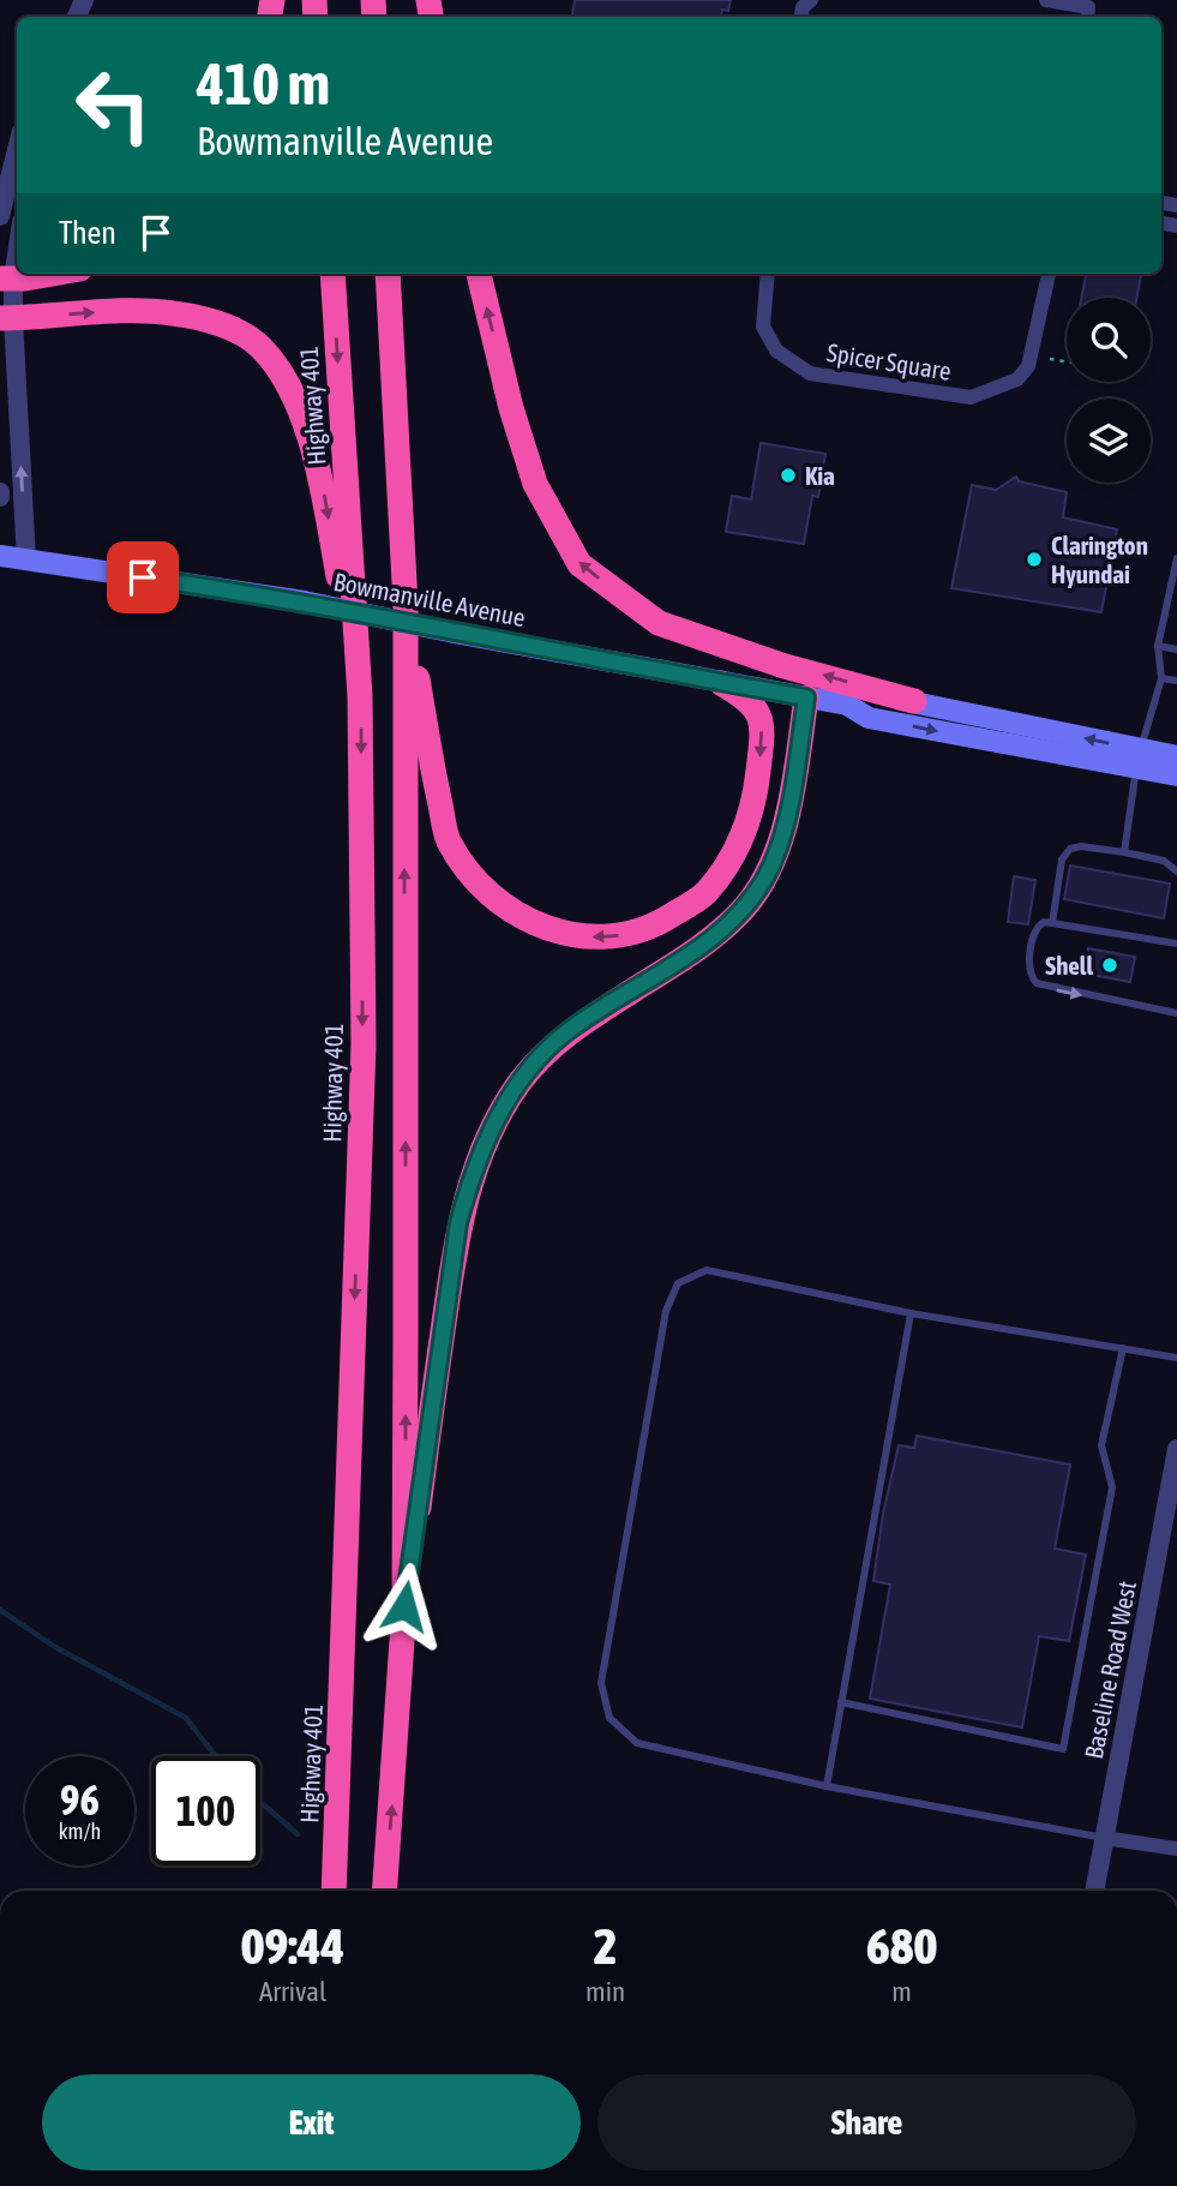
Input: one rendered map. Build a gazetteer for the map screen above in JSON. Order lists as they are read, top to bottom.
{
  "streets": {
    "highway": ["Highway 401"],
    "main road": ["Bowmanville Avenue"],
    "street": ["Spicer Square", "Baseline Road West"]
  },
  "places": ["Kia", "Clarington Hyundai", "Shell"],
  "page": {
    "turn": ["410 m", "Bowmanville Avenue"],
    "then": "Then",
    "speed": "96 km/h",
    "limit": "100",
    "eta": [
      "09:44",
      "Arrival",
      "2",
      "min",
      "680",
      "m"
    ],
    "buttons": ["Exit", "Share"]
  }
}
